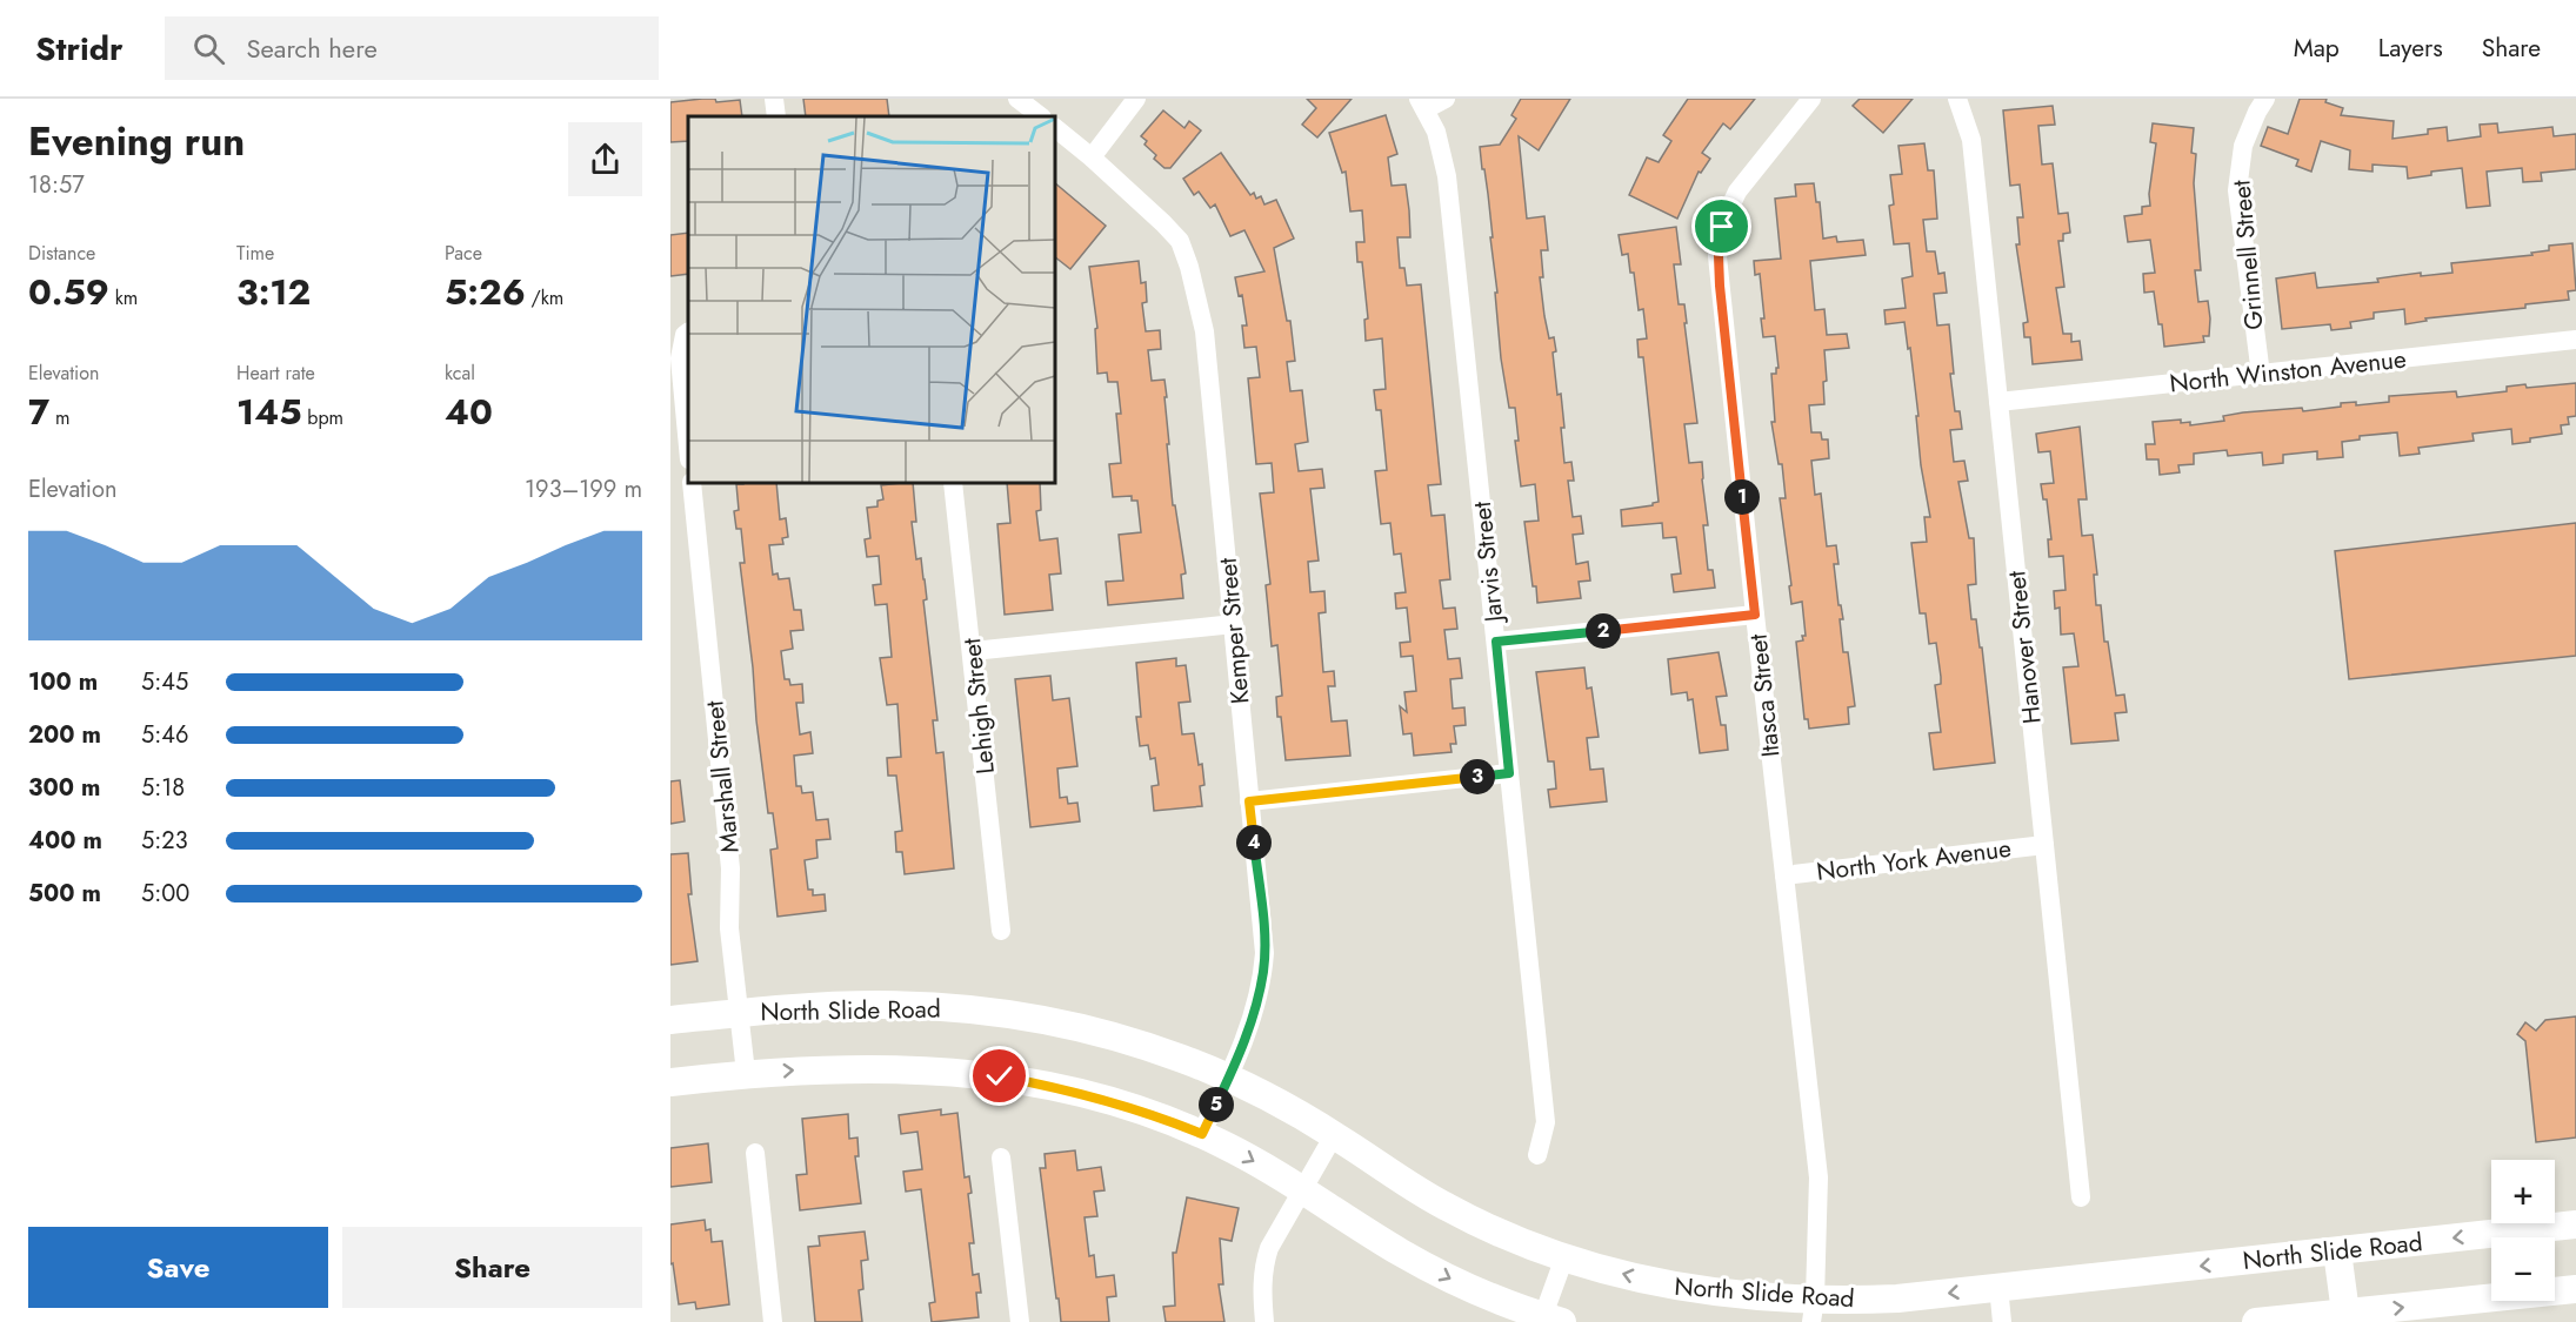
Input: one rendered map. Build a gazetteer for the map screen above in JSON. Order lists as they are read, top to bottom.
{
  "streets": {
    "main road": ["North Slide Road"],
    "street": [
      "Grinnell Street",
      "North Winston Avenue",
      "Jarvis Street",
      "Kemper Street",
      "Hanover Street",
      "Itasca Street",
      "Lehigh Street",
      "Marshall Street",
      "North York Avenue"
    ]
  },
  "crossings": [
    ["Grinnell Street", "North Winston Avenue"],
    ["North Winston Avenue", "Hanover Street"],
    ["Kemper Street", "North Slide Road"],
    ["Hanover Street", "North York Avenue"],
    ["Itasca Street", "North York Avenue"],
    ["Itasca Street", "North Slide Road"],
    ["Marshall Street", "North Slide Road"]
  ],
  "page": {
    "header": "Stridr",
    "search": "Search here",
    "nav": ["Map", "Layers", "Share"],
    "heading": ["Evening run", "18:57"],
    "stats": [
      ["Distance", "0.59 km"],
      ["Time", "3:12"],
      ["Pace", "5:26 /km"],
      ["Elevation", "7 m"],
      ["Heart rate", "145 bpm"],
      ["kcal", "40"]
    ],
    "chart": ["Elevation", "193–199 m"],
    "pins": [
      "1",
      "2",
      "3",
      "4",
      "5"
    ],
    "list": [
      {
        "name": "100 m",
        "note": "5:45"
      },
      {
        "name": "200 m",
        "note": "5:46"
      },
      {
        "name": "300 m",
        "note": "5:18"
      },
      {
        "name": "400 m",
        "note": "5:23"
      },
      {
        "name": "500 m",
        "note": "5:00"
      }
    ],
    "map_buttons": ["+", "−"],
    "buttons": ["Save", "Share"]
  }
}
